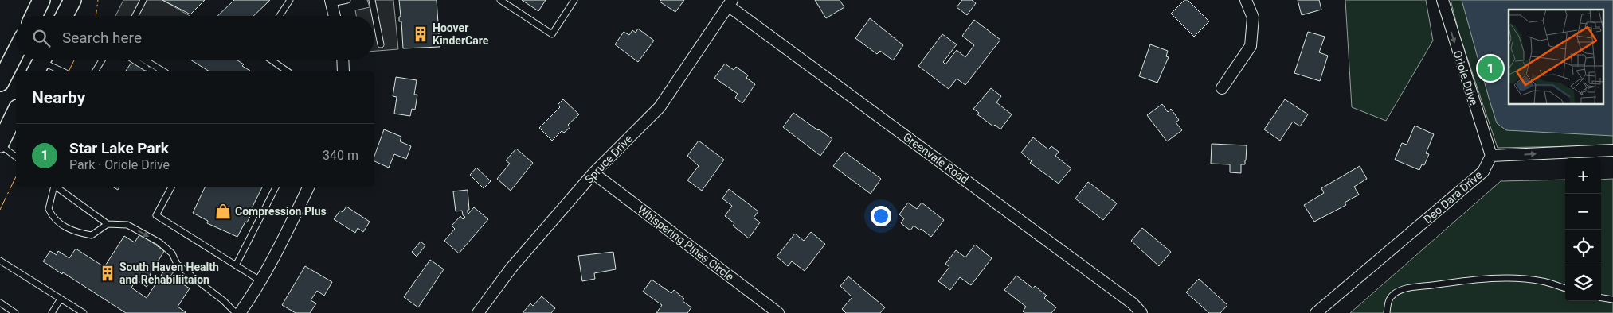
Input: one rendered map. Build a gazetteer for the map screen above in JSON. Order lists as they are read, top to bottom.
{
  "streets": {
    "street": [
      "Oriole Drive",
      "Greenvale Road",
      "Spruce Drive",
      "Deo Dara Drive",
      "Whispering Pines Circle"
    ]
  },
  "crossings": [
    ["Oriole Drive", "Deo Dara Drive"],
    ["Greenvale Road", "Spruce Drive"],
    ["Spruce Drive", "Whispering Pines Circle"]
  ],
  "one_way": ["Oriole Drive"],
  "places": {
    "building": ["Hoover KinderCare", "South Haven Health and Rehabiliitaion"],
    "shop": ["Compression Plus"]
  },
  "page": {
    "search": "Search here",
    "pins": "1",
    "heading": "Nearby",
    "list": [
      {
        "mark": "1",
        "name": "Star Lake Park",
        "note": "Park · Oriole Drive",
        "value": "340 m"
      }
    ],
    "map_buttons": ["+", "−"]
  }
}
